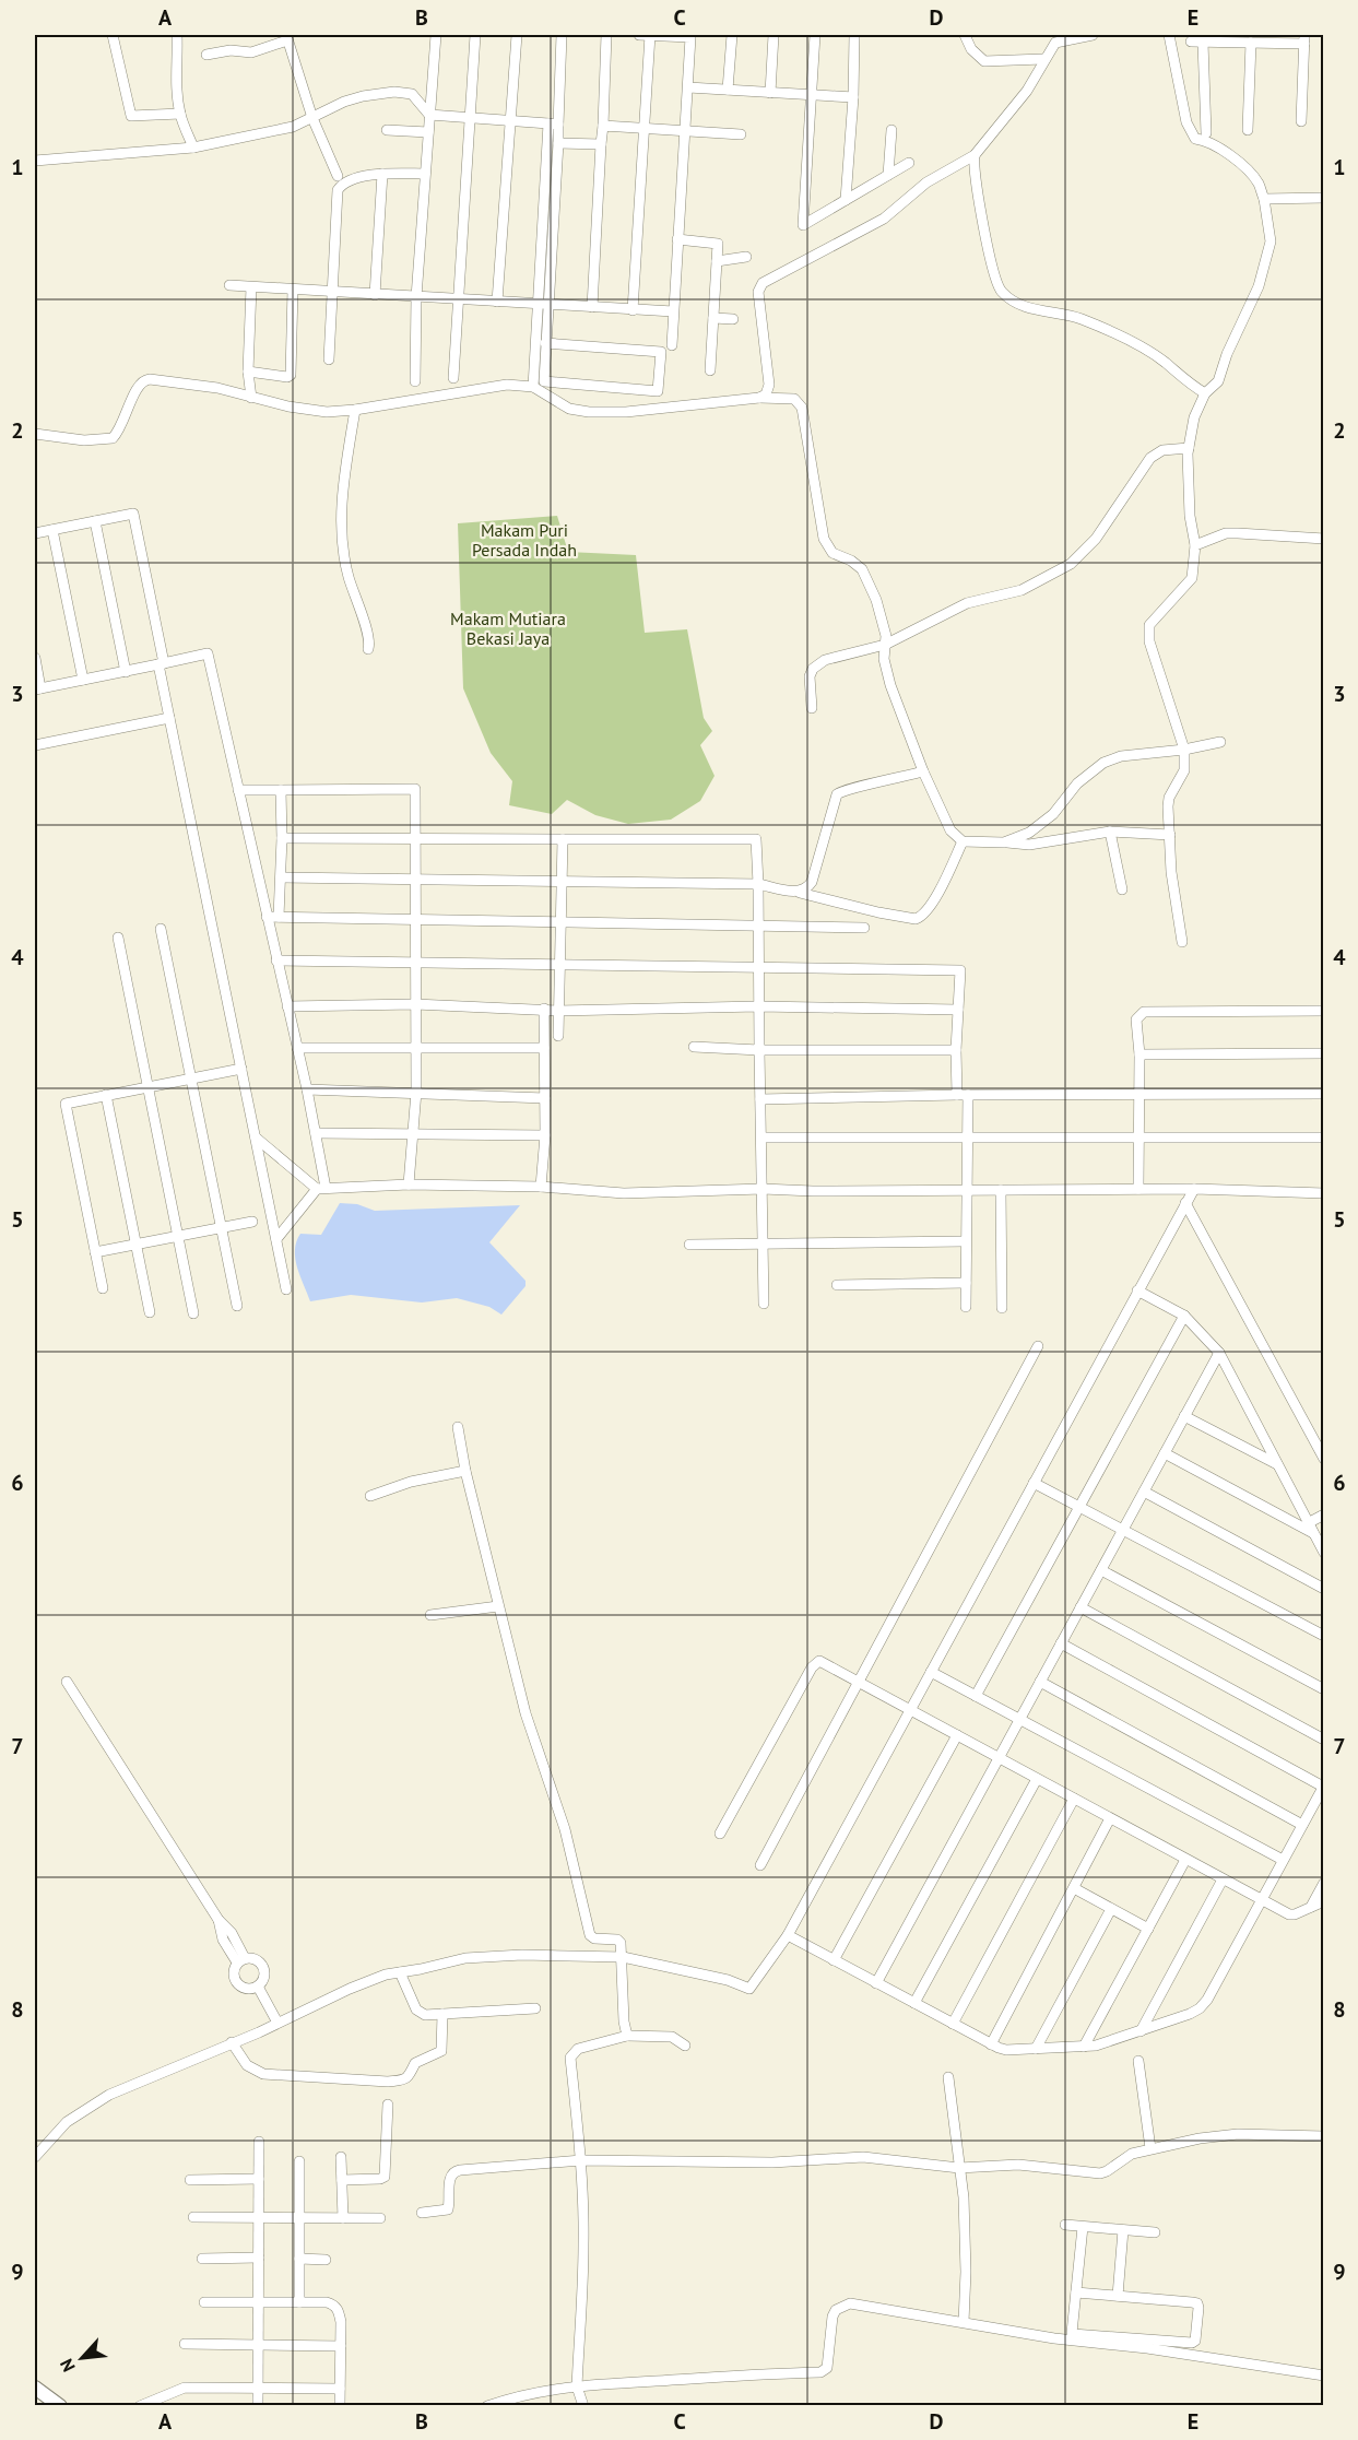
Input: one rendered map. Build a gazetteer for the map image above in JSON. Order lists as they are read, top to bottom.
{
  "parks": ["Makam Puri Persada Indah", "Makam Mutiara Bekasi Jaya"],
  "north": "bottom left",
  "grid": {
    "columns": [
      "A",
      "B",
      "C",
      "D",
      "E"
    ],
    "rows": [
      "1",
      "2",
      "3",
      "4",
      "5",
      "6",
      "7",
      "8",
      "9"
    ]
  }
}
